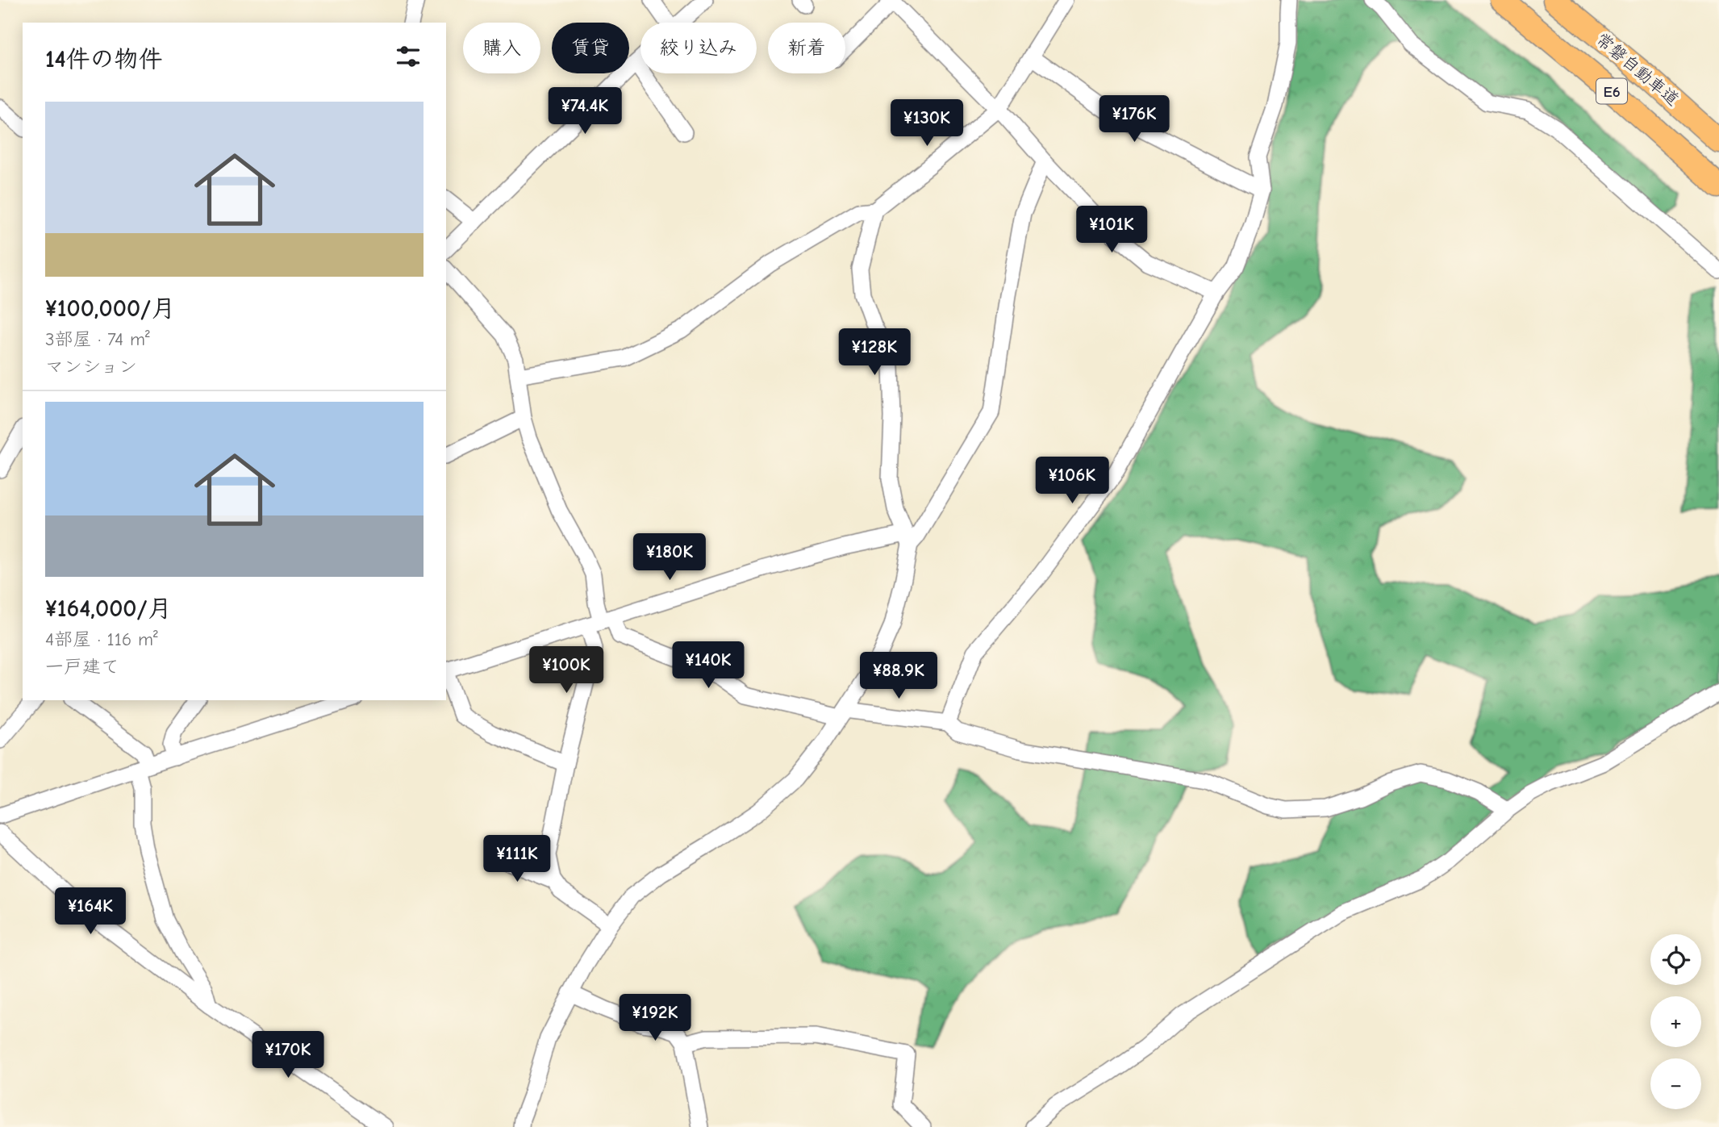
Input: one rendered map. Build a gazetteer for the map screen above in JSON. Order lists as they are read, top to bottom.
{
  "streets": {
    "highway": ["常磐自動車道", "E6"]
  },
  "page": {
    "chip": [
      "購入",
      "賃貸",
      "絞り込み",
      "新着"
    ],
    "heading": "14件の物件",
    "price": [
      "¥74.4K",
      "¥176K",
      "¥130K",
      "¥101K",
      "¥128K",
      "¥106K",
      "¥180K",
      "¥140K",
      "¥100K",
      "¥88.9K",
      "¥111K",
      "¥164K",
      "¥192K",
      "¥170K"
    ],
    "list": [
      {
        "name": "¥100,000/月",
        "note": "3部屋 · 74 m² · マンション"
      },
      {
        "name": "¥164,000/月",
        "note": "4部屋 · 116 m² · 一戸建て"
      }
    ],
    "map_buttons": ["+", "−"]
  }
}
